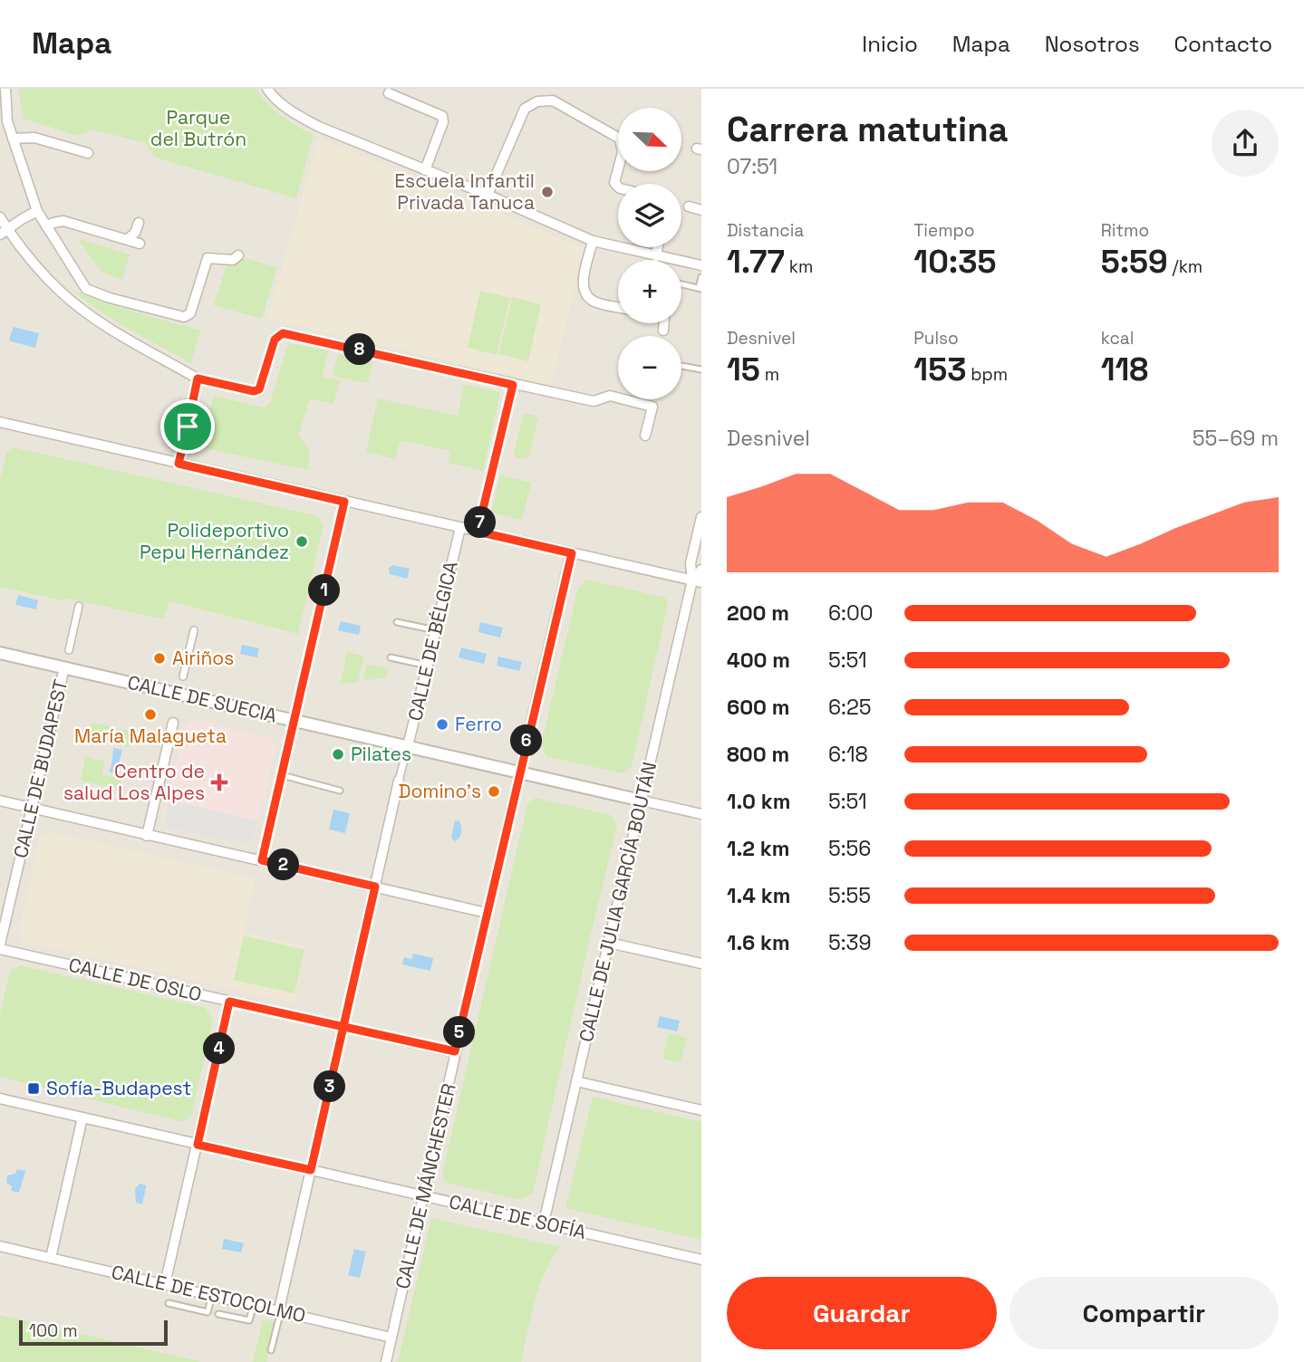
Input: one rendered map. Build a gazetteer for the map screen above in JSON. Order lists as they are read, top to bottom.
{
  "streets": {
    "street": [
      "CALLE DE BÉLGICA",
      "CALLE DE SUECIA",
      "CALLE DE BUDAPEST",
      "CALLE DE JULIA GARCÍA BOUTÁN",
      "CALLE DE OSLO",
      "CALLE DE MÁNCHESTER",
      "CALLE DE SOFÍA",
      "CALLE DE ESTOCOLMO"
    ]
  },
  "crossings": [
    ["CALLE DE BÉLGICA", "CALLE DE SUECIA"],
    ["CALLE DE BÉLGICA", "CALLE DE OSLO"],
    ["CALLE DE BÉLGICA", "CALLE DE SOFÍA"],
    ["CALLE DE BÉLGICA", "CALLE DE ESTOCOLMO"],
    ["CALLE DE SUECIA", "CALLE DE BUDAPEST"],
    ["CALLE DE SUECIA", "CALLE DE JULIA GARCÍA BOUTÁN"],
    ["CALLE DE SUECIA", "CALLE DE MÁNCHESTER"],
    ["CALLE DE BUDAPEST", "CALLE DE OSLO"],
    ["CALLE DE JULIA GARCÍA BOUTÁN", "CALLE DE SOFÍA"],
    ["CALLE DE OSLO", "CALLE DE MÁNCHESTER"],
    ["CALLE DE MÁNCHESTER", "CALLE DE SOFÍA"],
    ["CALLE DE MÁNCHESTER", "CALLE DE ESTOCOLMO"]
  ],
  "parks": ["Parque del Butrón"],
  "places": {
    "other": [
      "Escuela Infantil Privada Tanuca",
      "Polideportivo Pepu Hernández",
      "Airiños",
      "María Malagueta",
      "Ferro",
      "Pilates",
      "Domino's"
    ],
    "health": ["Centro de salud Los Alpes"],
    "transit": ["Sofía-Budapest"]
  },
  "scale_bar": "100 m",
  "north": "bottom right",
  "page": {
    "header": "Mapa",
    "nav": [
      "Inicio",
      "Mapa",
      "Nosotros",
      "Contacto"
    ],
    "heading": ["Carrera matutina", "07:51"],
    "map_buttons": ["+", "−"],
    "stats": [
      ["Distancia", "1.77 km"],
      ["Tiempo", "10:35"],
      ["Ritmo", "5:59 /km"],
      ["Desnivel", "15 m"],
      ["Pulso", "153 bpm"],
      ["kcal", "118"]
    ],
    "pins": [
      "8",
      "7",
      "1",
      "6",
      "2",
      "5",
      "4",
      "3"
    ],
    "chart": ["Desnivel", "55–69 m"],
    "list": [
      {
        "name": "200 m",
        "note": "6:00"
      },
      {
        "name": "400 m",
        "note": "5:51"
      },
      {
        "name": "600 m",
        "note": "6:25"
      },
      {
        "name": "800 m",
        "note": "6:18"
      },
      {
        "name": "1.0 km",
        "note": "5:51"
      },
      {
        "name": "1.2 km",
        "note": "5:56"
      },
      {
        "name": "1.4 km",
        "note": "5:55"
      },
      {
        "name": "1.6 km",
        "note": "5:39"
      }
    ],
    "buttons": ["Guardar", "Compartir"],
    "scale": "100 m"
  }
}
